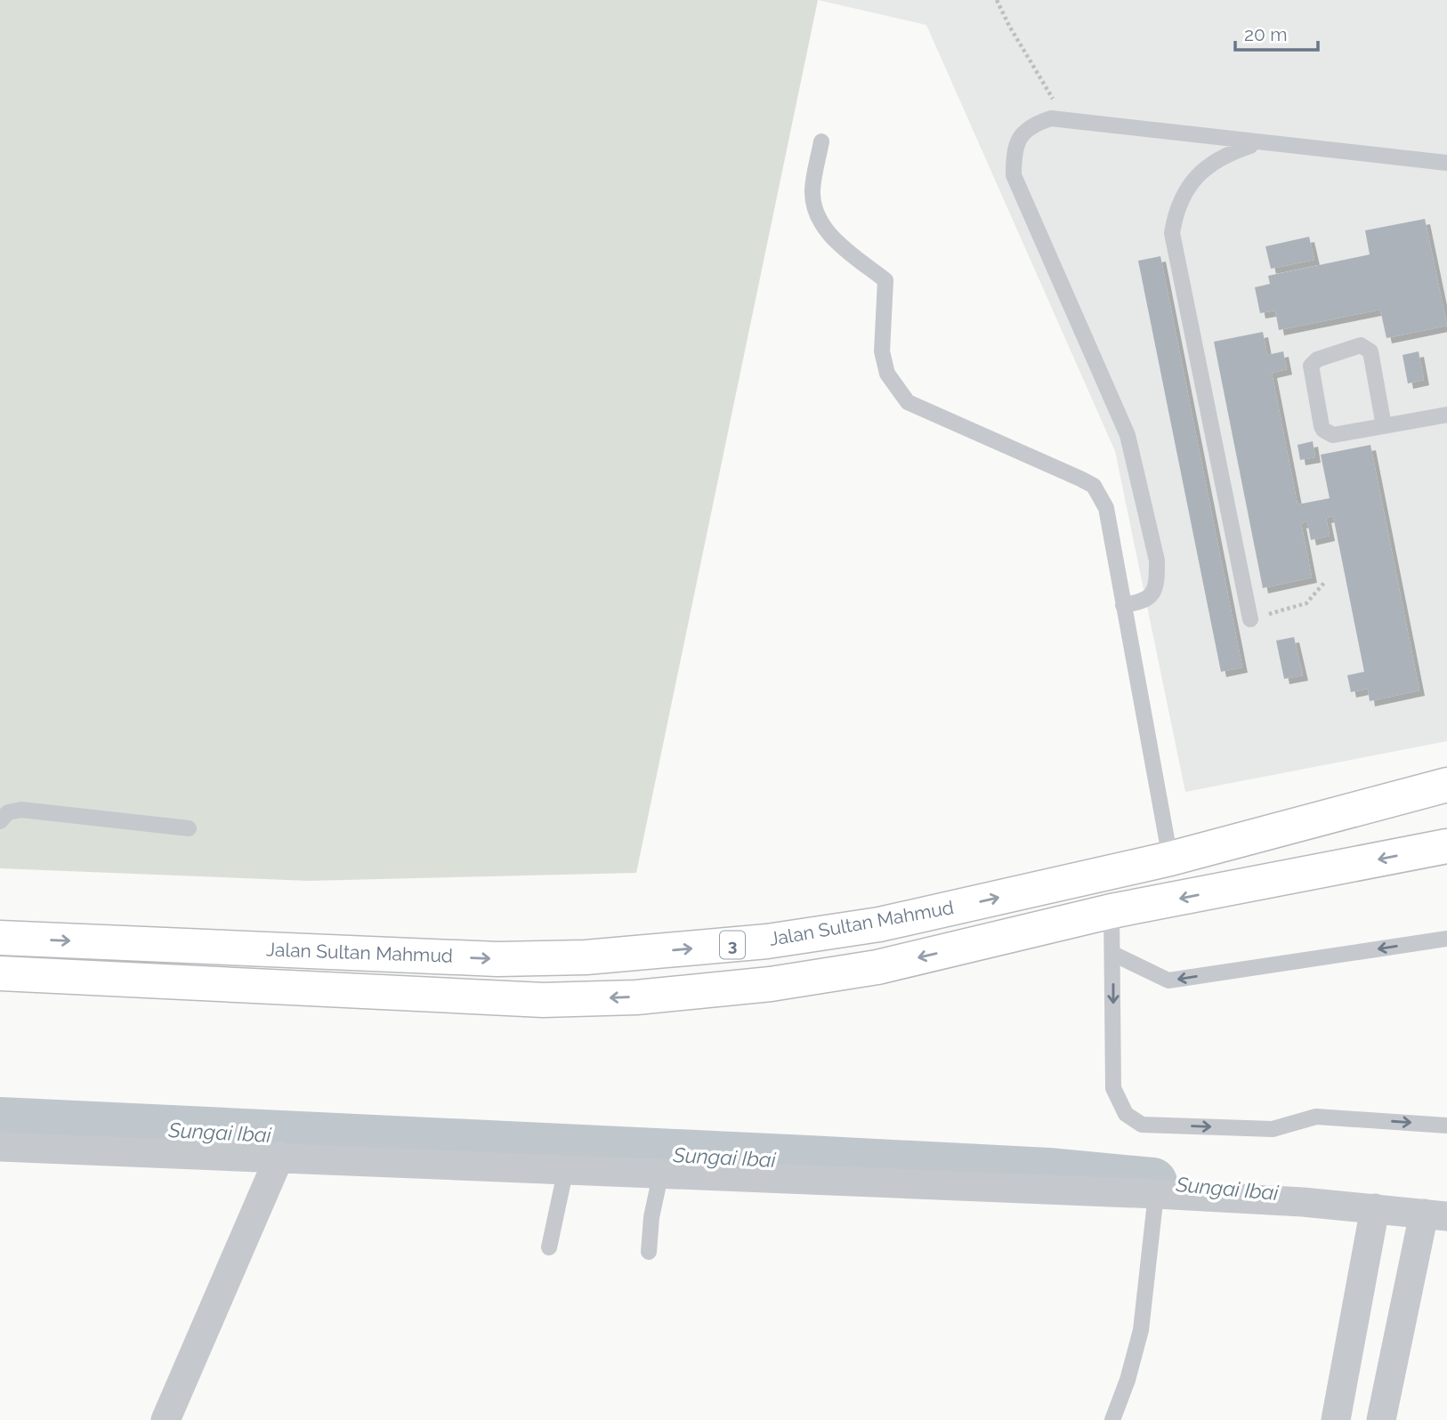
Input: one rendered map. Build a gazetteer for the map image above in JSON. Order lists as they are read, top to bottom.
{
  "streets": {
    "highway": ["Jalan Sultan Mahmud", "3"]
  },
  "water": ["Sungai Ibai"],
  "scale_bar": "20 m"
}
